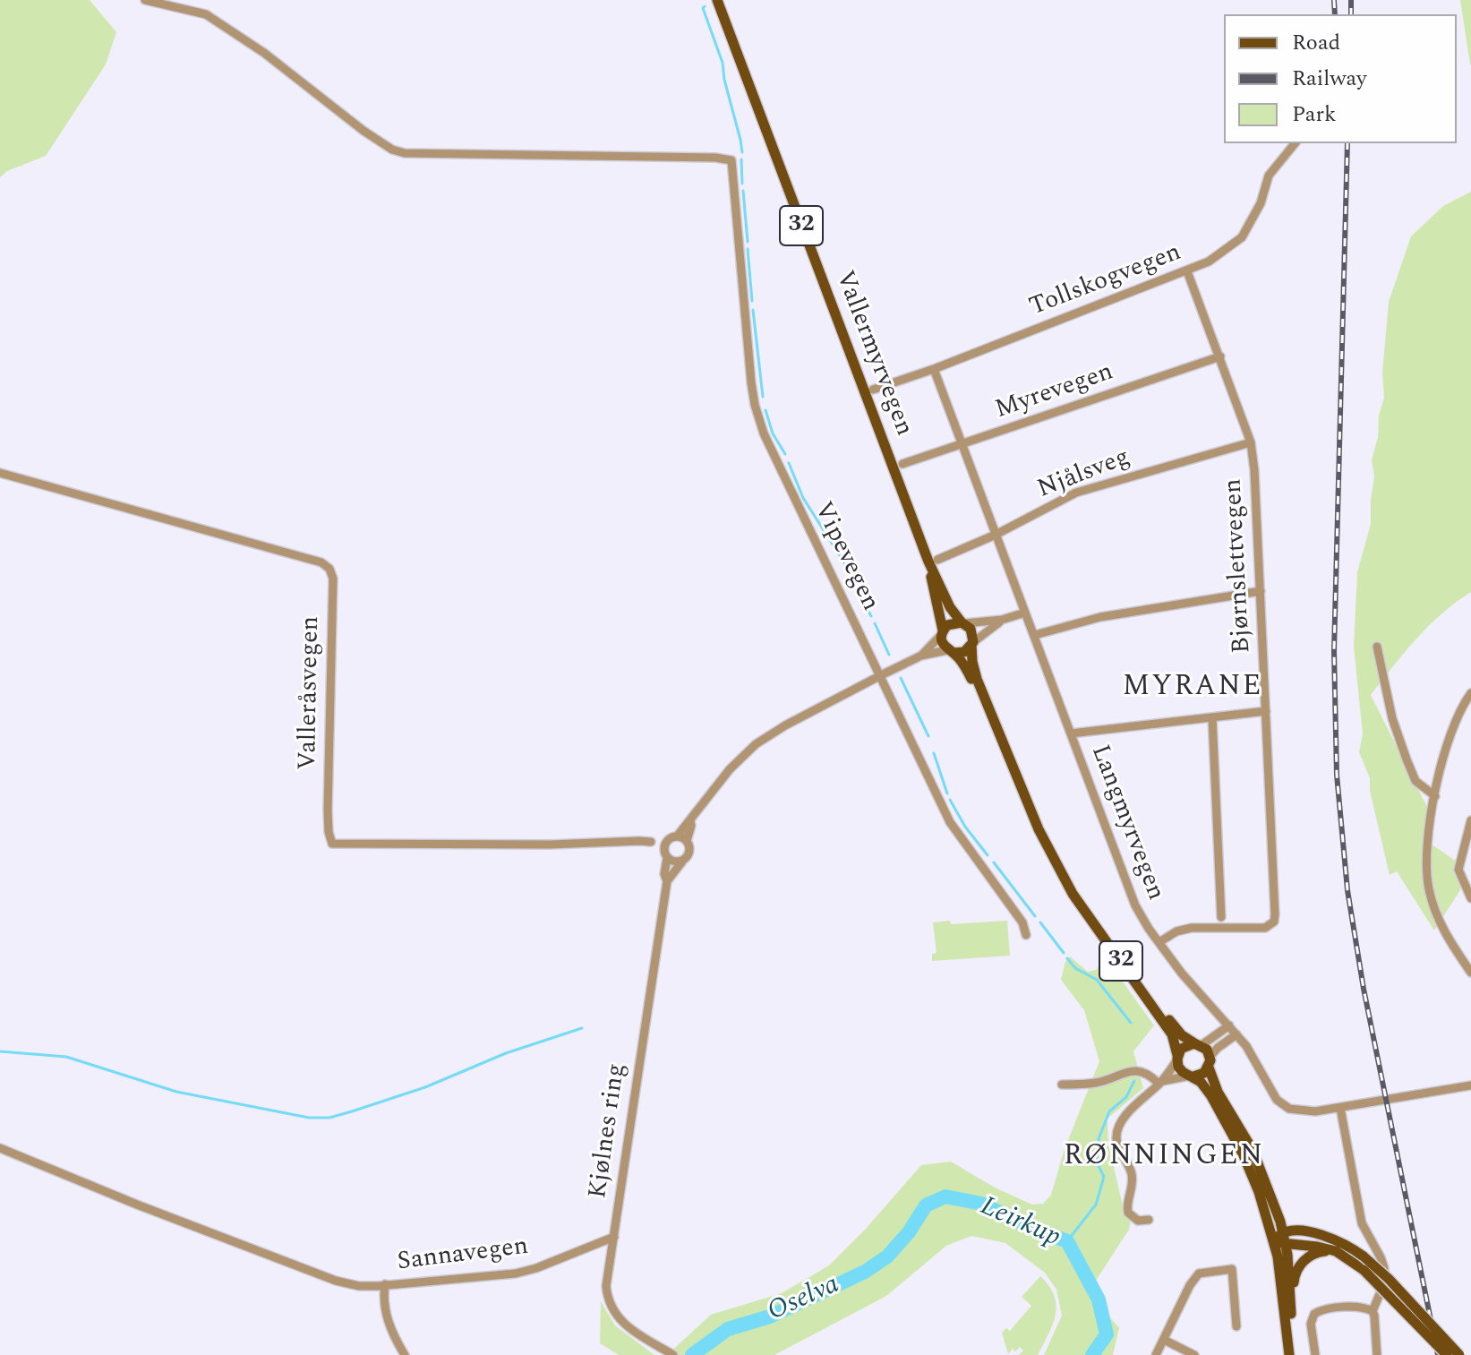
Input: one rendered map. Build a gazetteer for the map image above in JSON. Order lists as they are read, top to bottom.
{
  "streets": {
    "main road": ["32", "Vallermyrvegen"],
    "street": [
      "Tollskogvegen",
      "Myrevegen",
      "Njålsveg",
      "Vipevegen",
      "Bjørnslettvegen",
      "Valleråsvegen",
      "Langmyrvegen",
      "Kjølnes ring",
      "Sannavegen"
    ]
  },
  "crossings": [
    ["32", "Vallermyrvegen"],
    ["Tollskogvegen", "Bjørnslettvegen"],
    ["Tollskogvegen", "Langmyrvegen"],
    ["Vallermyrvegen", "Njålsveg"],
    ["Myrevegen", "Bjørnslettvegen"],
    ["Myrevegen", "Langmyrvegen"],
    ["Njålsveg", "Bjørnslettvegen"],
    ["Njålsveg", "Langmyrvegen"],
    ["Bjørnslettvegen", "Langmyrvegen"],
    ["Kjølnes ring", "Sannavegen"]
  ],
  "districts": ["MYRANE", "RØNNINGEN"],
  "water": ["Leirkup", "Oselva"],
  "legend": ["Road", "Railway", "Park"]
}
